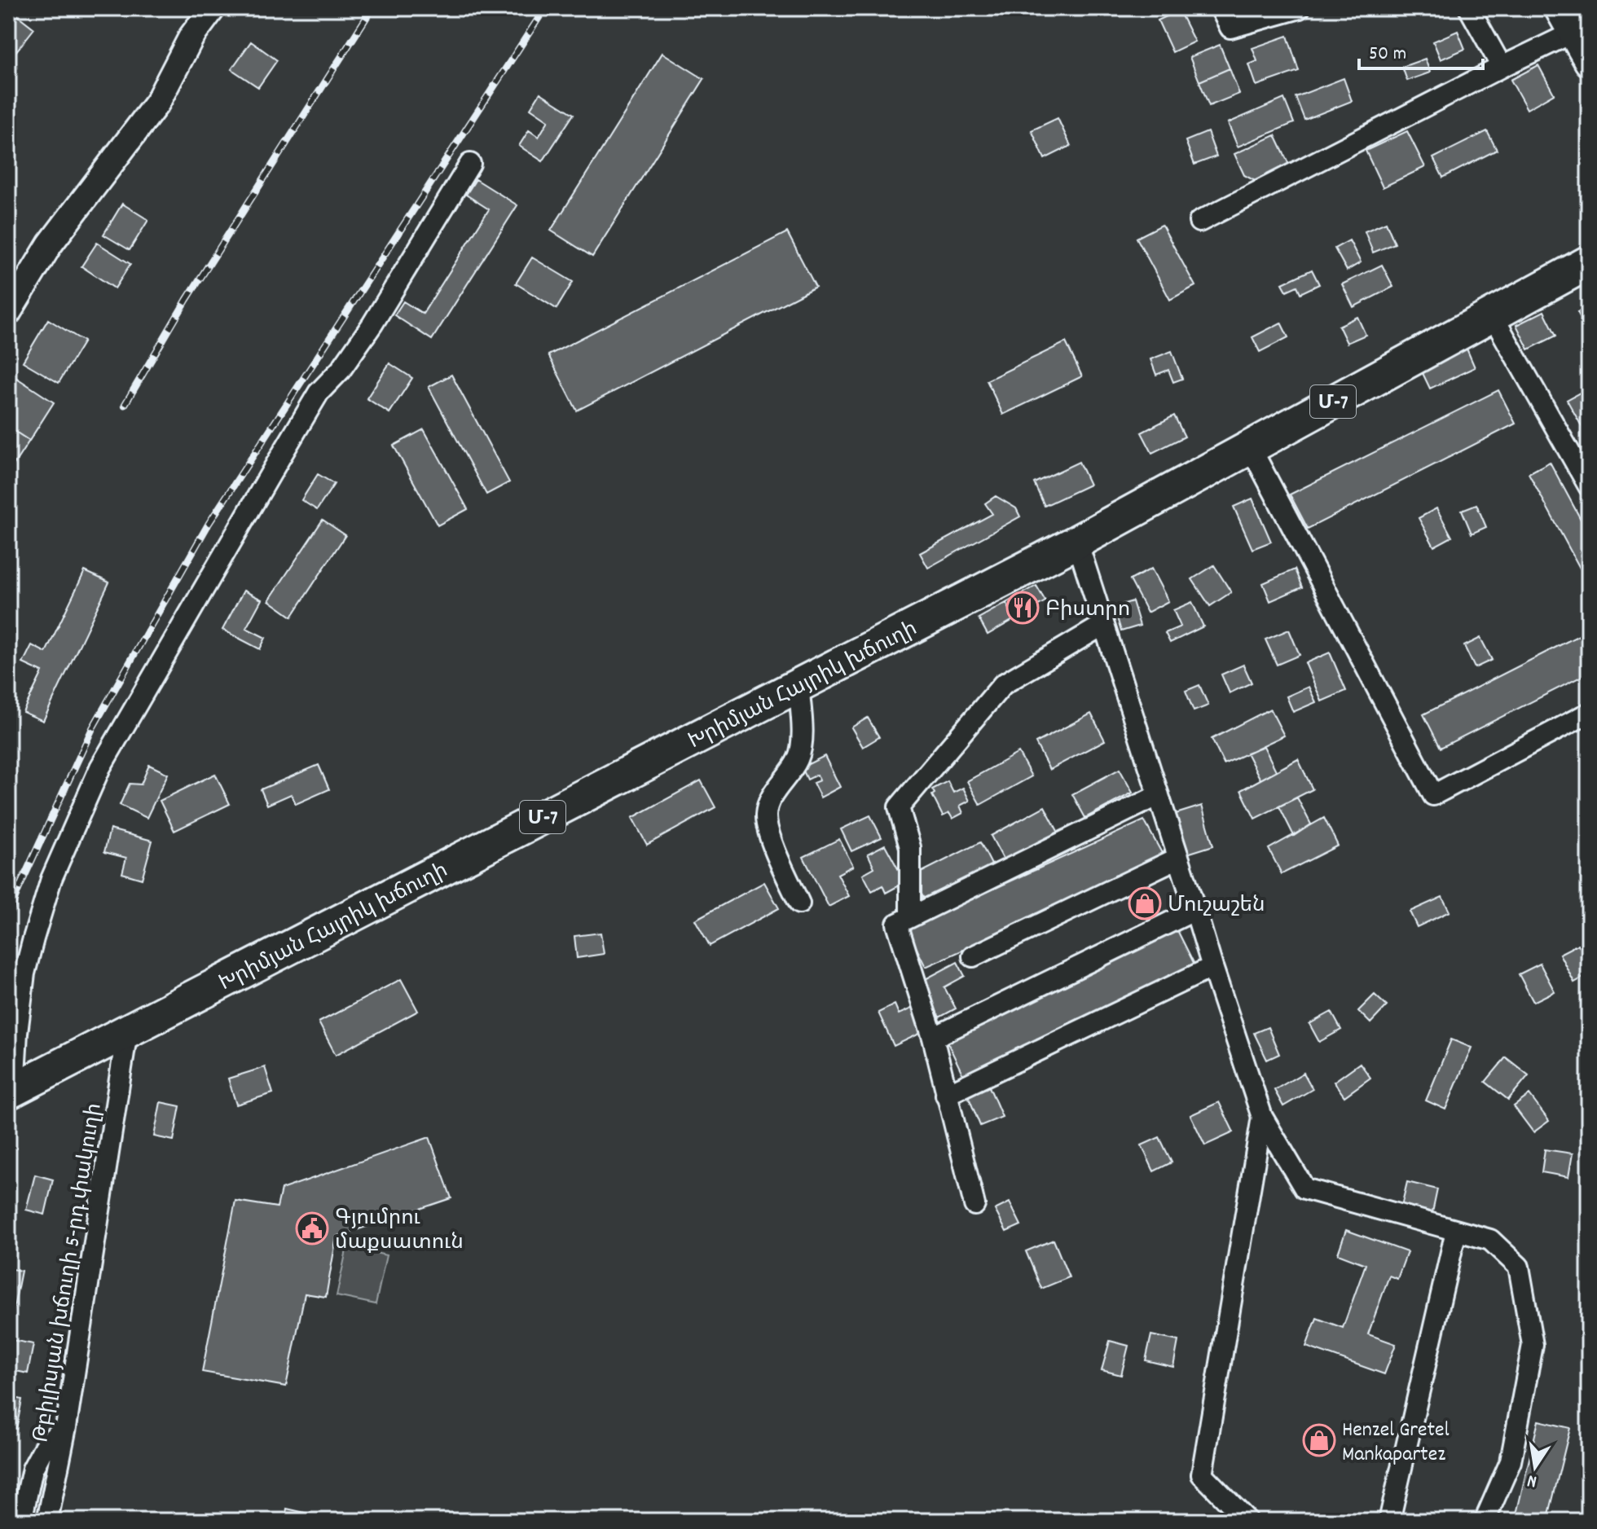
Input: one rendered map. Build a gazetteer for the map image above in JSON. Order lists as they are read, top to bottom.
{
  "streets": {
    "highway": ["Մ-7", "Խրիմյան Հայրիկ խճուղի"],
    "street": ["Թբիլիսյան խճուղի 5-րդ փակուղի"]
  },
  "crossings": [
    ["Խրիմյան Հայրիկ խճուղի", "Թբիլիսյան խճուղի 5-րդ փակուղի"]
  ],
  "places": {
    "restaurant": ["Բիստրո"],
    "shop": ["Մուշաշեն", "Henzel Gretel Mankapartez"],
    "public building": ["Գյումրու մաքսատուն"]
  },
  "scale_bar": "50 m",
  "north": "bottom"
}
